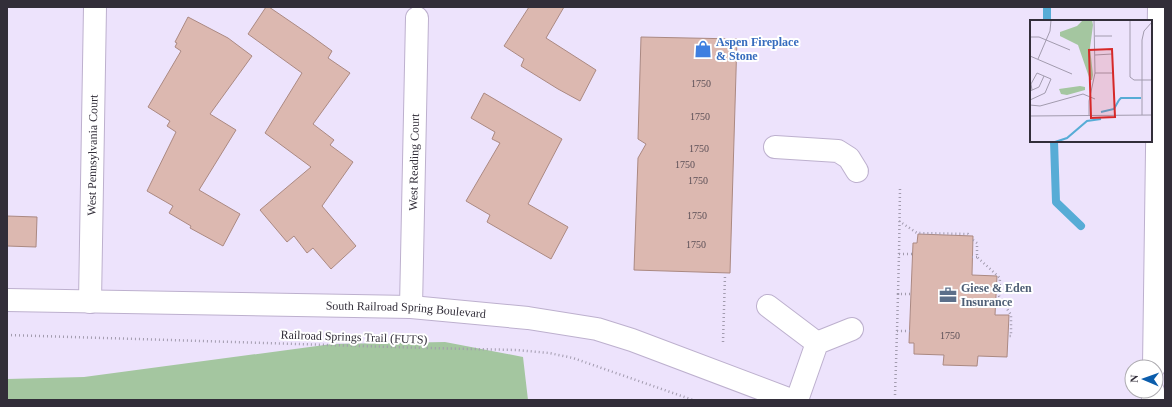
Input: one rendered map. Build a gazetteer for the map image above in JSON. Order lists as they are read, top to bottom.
{
  "streets": {
    "street": ["West Pennsylvania Court", "West Reading Court", "South Railroad Spring Boulevard"],
    "path": ["Railroad Springs Trail (FUTS)"]
  },
  "crossings": [
    ["West Pennsylvania Court", "South Railroad Spring Boulevard"],
    ["West Reading Court", "South Railroad Spring Boulevard"]
  ],
  "places": {
    "shop": ["Aspen Fireplace & Stone"],
    "office": ["Giese & Eden Insurance"]
  },
  "house_numbers": [
    "1750",
    "1750",
    "1750",
    "1750",
    "1750",
    "1750",
    "1750",
    "1750"
  ],
  "north": "left"
}
